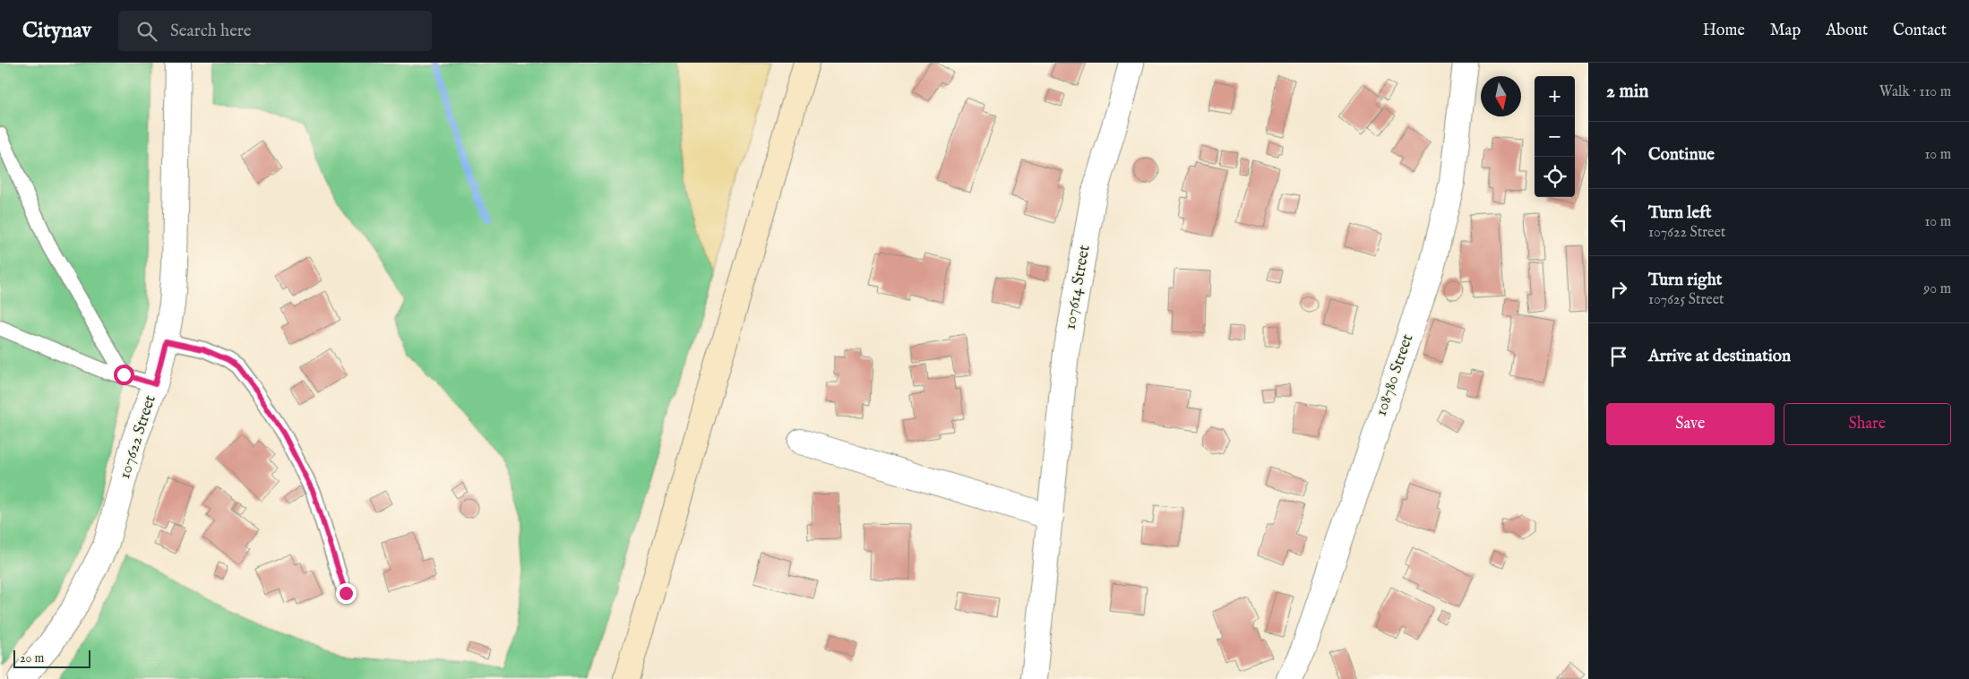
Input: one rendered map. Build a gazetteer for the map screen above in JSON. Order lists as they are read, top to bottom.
{
  "streets": {
    "street": ["107614 Street", "108780 Street", "107622 Street"]
  },
  "scale_bar": "20 m",
  "north": "bottom",
  "page": {
    "header": "Citynav",
    "search": "Search here",
    "nav": [
      "Home",
      "Map",
      "About",
      "Contact"
    ],
    "heading": ["2 min", "Walk · 110 m"],
    "map_buttons": ["+", "−"],
    "list": [
      ["Continue", "10 m"],
      ["Turn left", "107622 Street", "10 m"],
      ["Turn right", "107625 Street", "90 m"],
      "Arrive at destination"
    ],
    "buttons": ["Save", "Share"],
    "scale": "20 m"
  }
}
